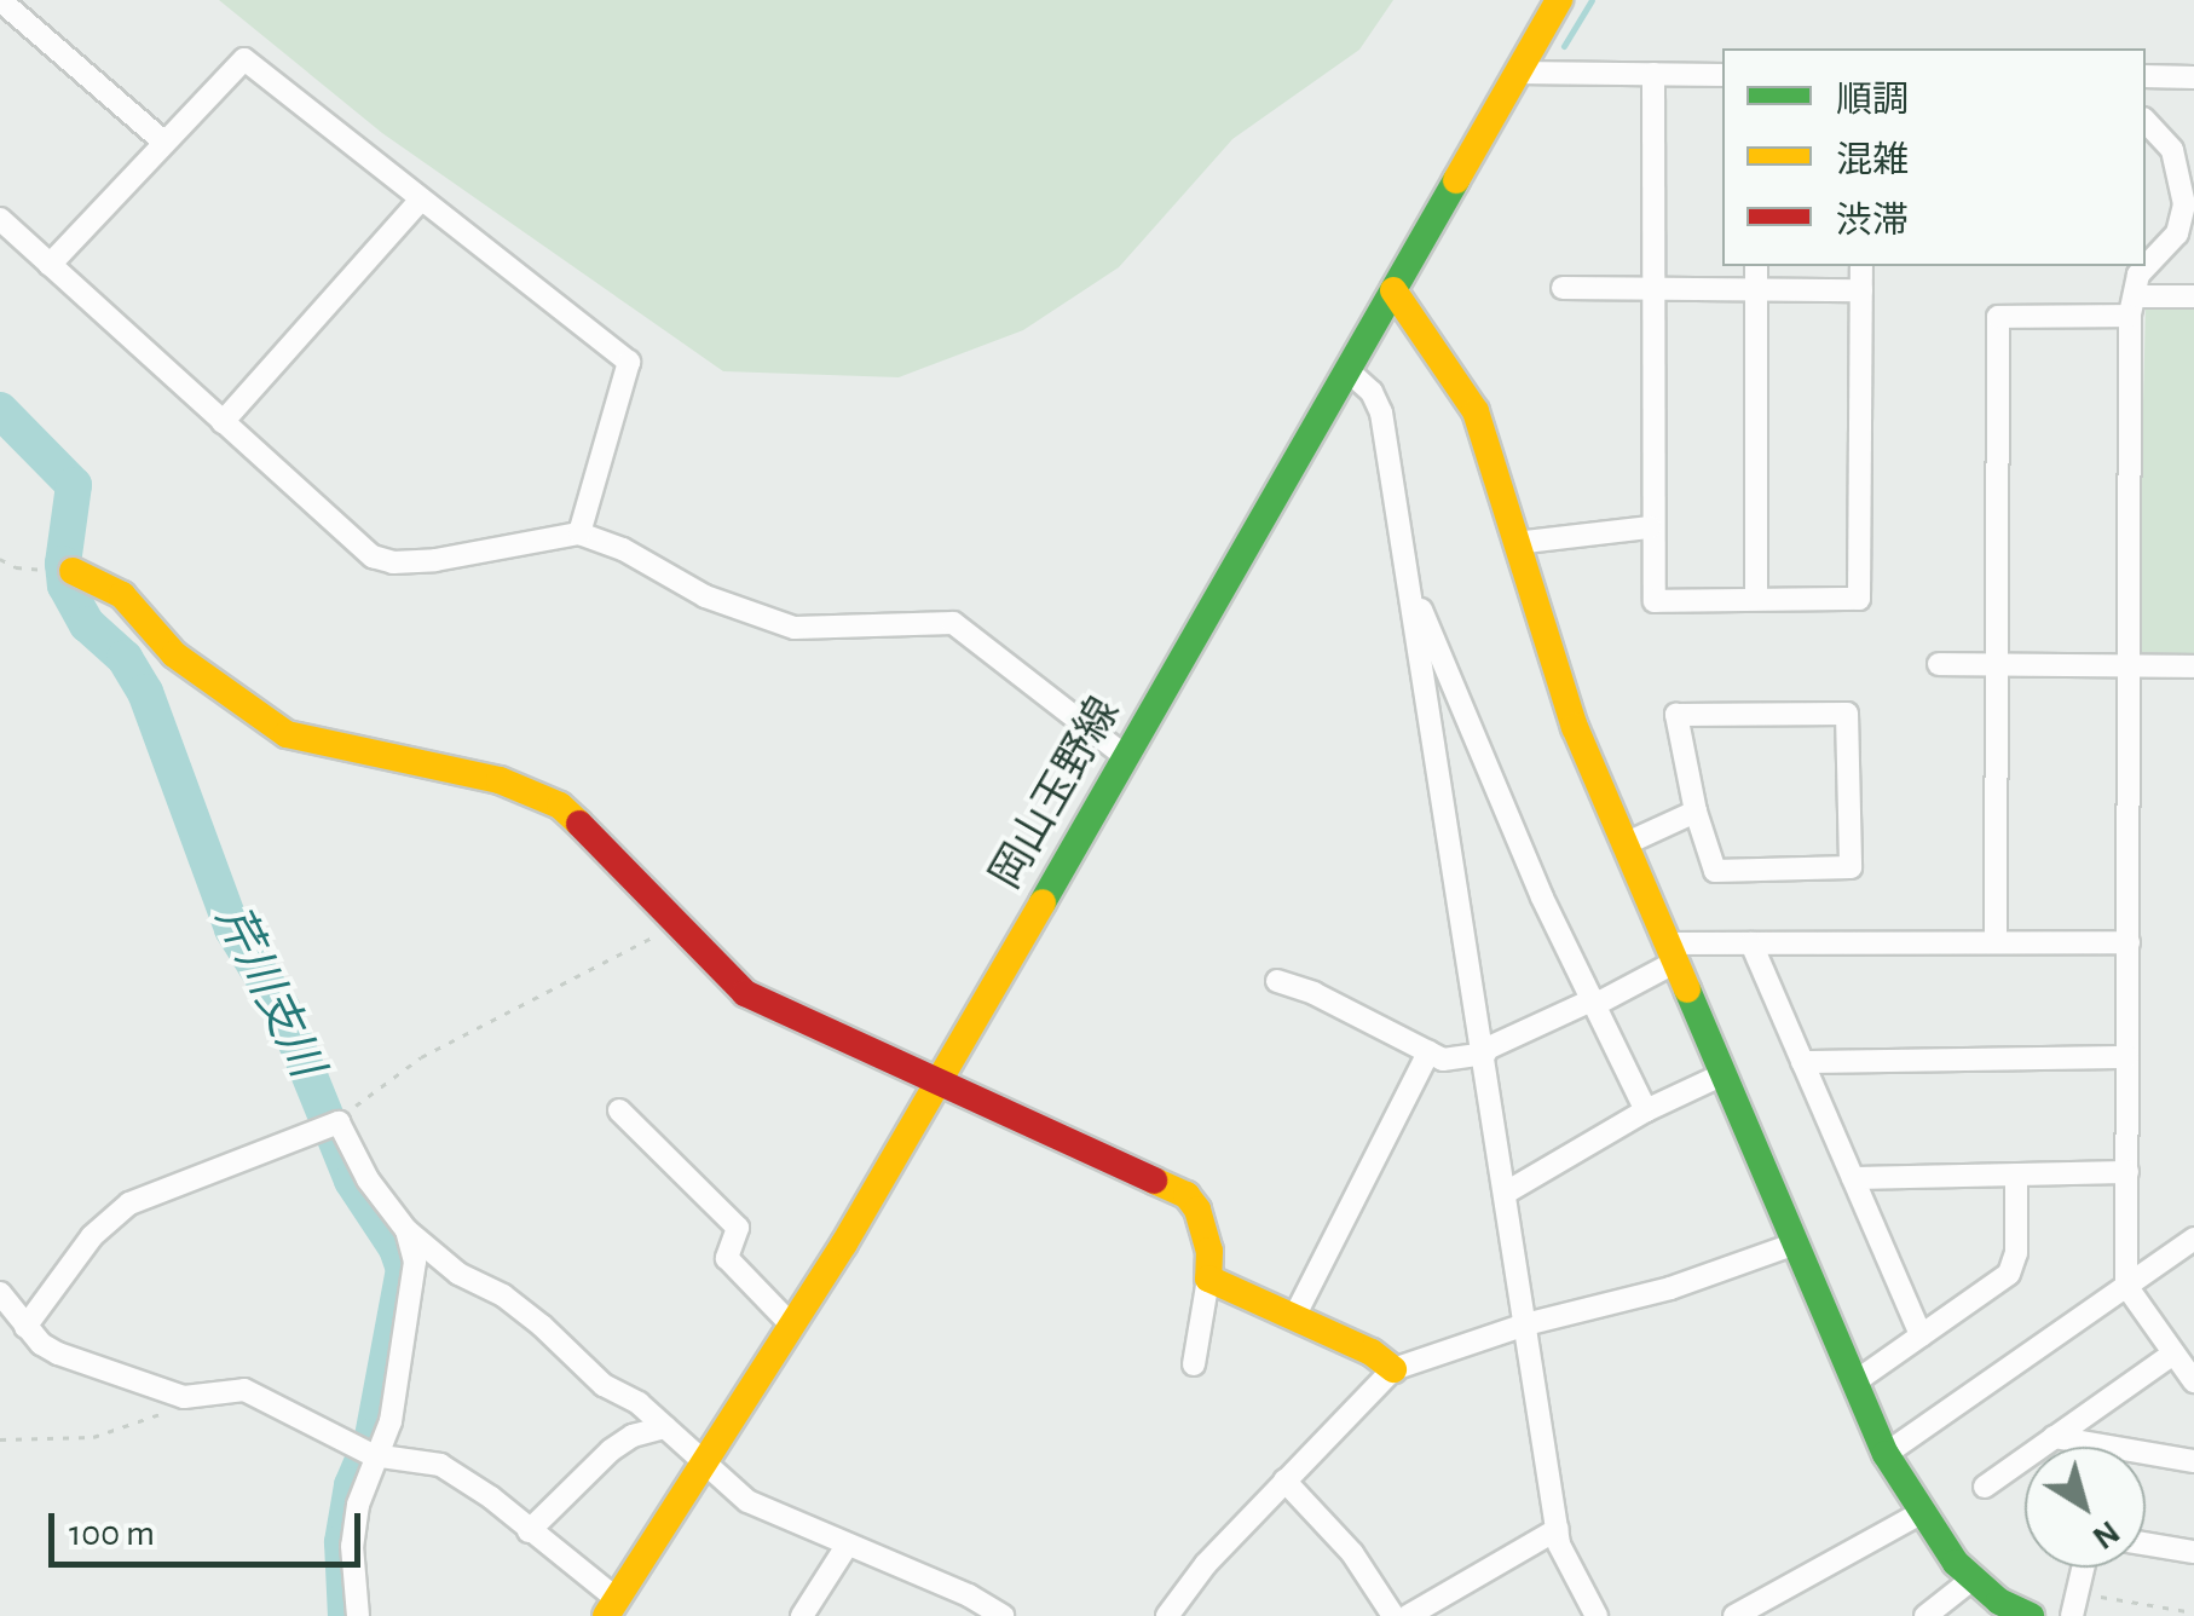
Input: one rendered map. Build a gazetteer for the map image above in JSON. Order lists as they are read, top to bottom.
{
  "streets": {
    "street": ["岡山玉野線"]
  },
  "water": ["芹川支川"],
  "legend": ["順調", "混雑", "渋滞"],
  "scale_bar": "100 m",
  "north": "bottom right"
}
